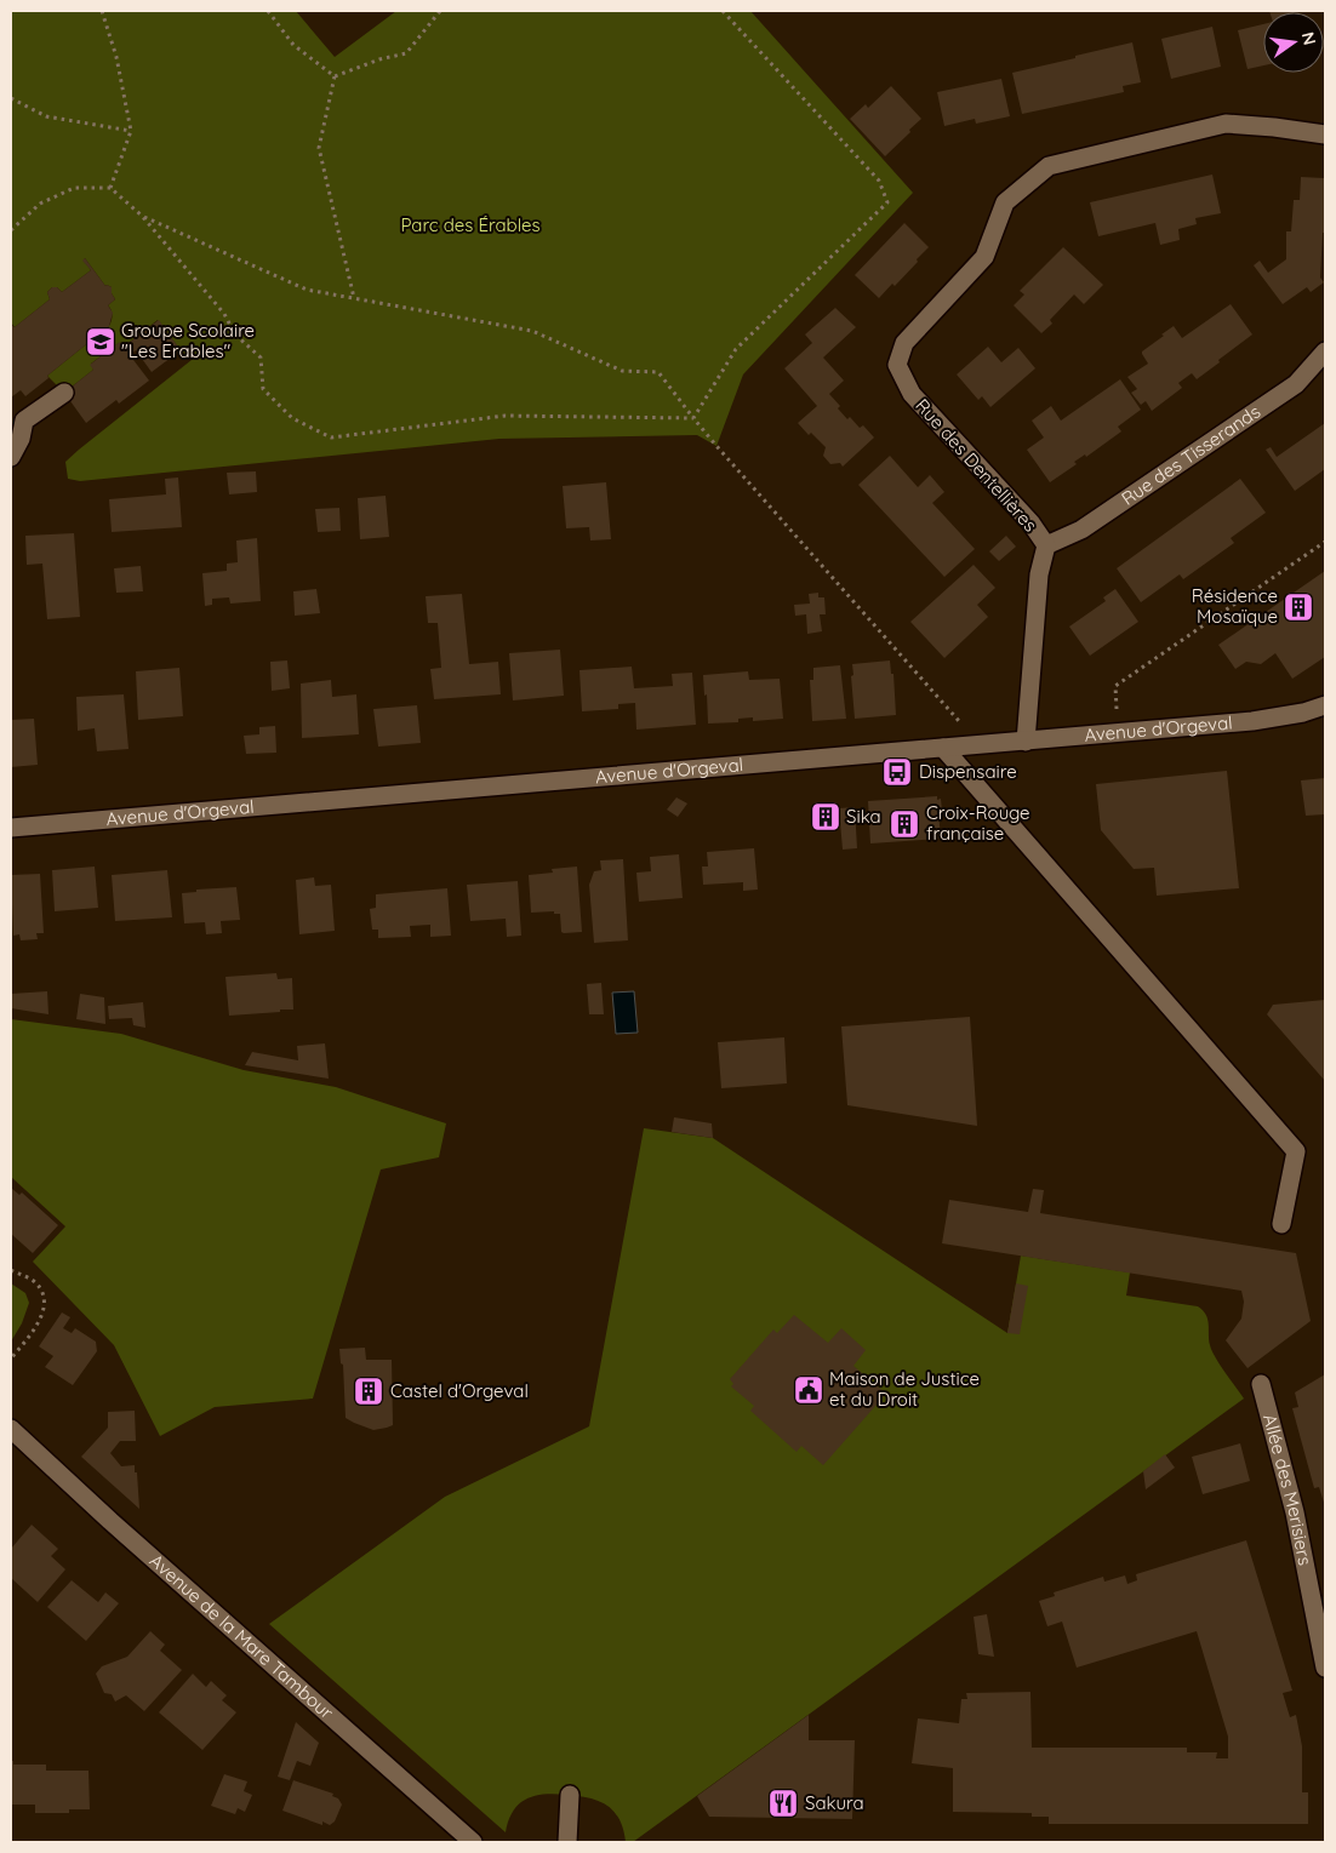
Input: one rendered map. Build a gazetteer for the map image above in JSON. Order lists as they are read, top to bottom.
{
  "streets": {
    "street": [
      "Rue des Tisserands",
      "Rue des Dentellières",
      "Avenue d'Orgeval",
      "Allée des Merisiers",
      "Avenue de la Mare Tambour"
    ]
  },
  "crossings": [
    ["Rue des Tisserands", "Rue des Dentellières"],
    ["Rue des Dentellières", "Avenue d'Orgeval"]
  ],
  "parks": ["Parc des Érables"],
  "places": {
    "school or university": ["Groupe Scolaire \"Les Erables\""],
    "building": [
      "Résidence Mosaïque",
      "Sika",
      "Croix-Rouge française",
      "Castel d'Orgeval"
    ],
    "bus stop": ["Dispensaire"],
    "public building": ["Maison de Justice et du Droit"],
    "restaurant": ["Sakura"]
  },
  "north": "right"
}
